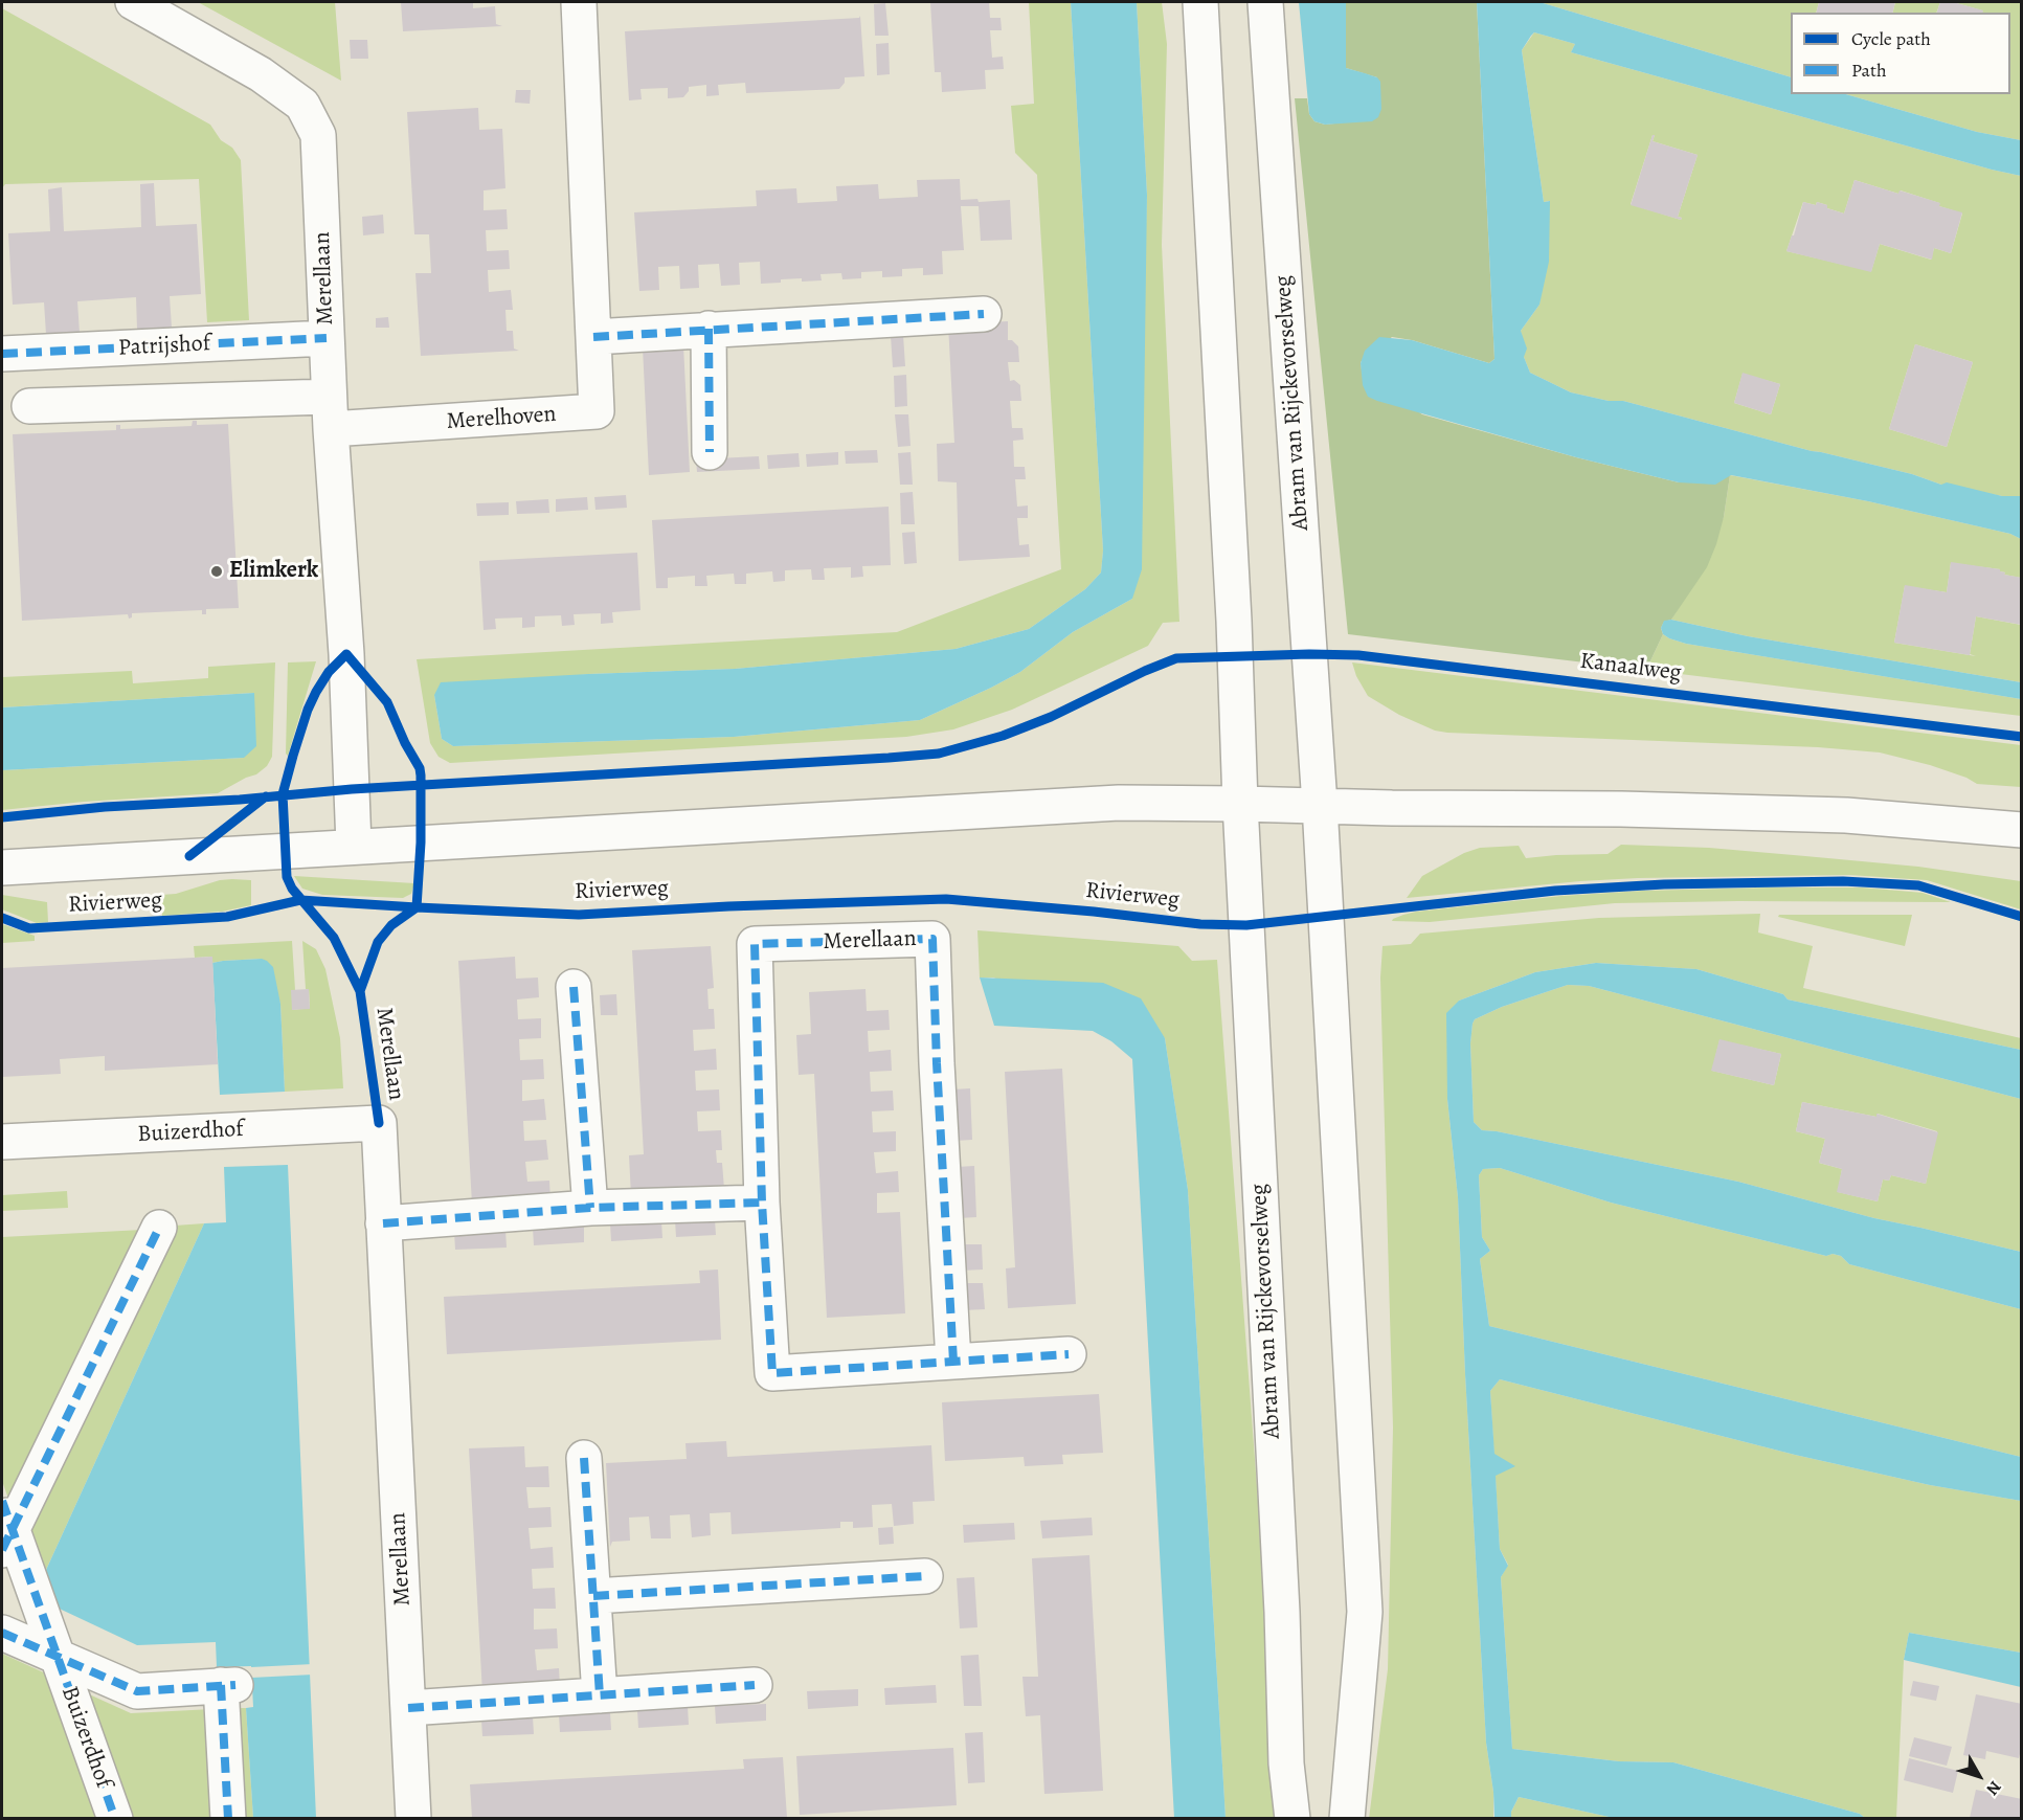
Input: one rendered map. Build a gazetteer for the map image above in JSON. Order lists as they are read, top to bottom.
{
  "streets": {
    "street": [
      "Merellaan",
      "Patrijshof",
      "Abram van Rijckevorselweg",
      "Merelhoven",
      "Rivierweg",
      "Buizerdhof"
    ],
    "cycle path": ["Kanaalweg"]
  },
  "crossings": [
    ["Merellaan", "Patrijshof"],
    ["Merellaan", "Merelhoven"],
    ["Merellaan", "Rivierweg"],
    ["Merellaan", "Buizerdhof"],
    ["Abram van Rijckevorselweg", "Rivierweg"]
  ],
  "places": ["Elimkerk"],
  "legend": ["Cycle path", "Path"],
  "north": "bottom right"
}
